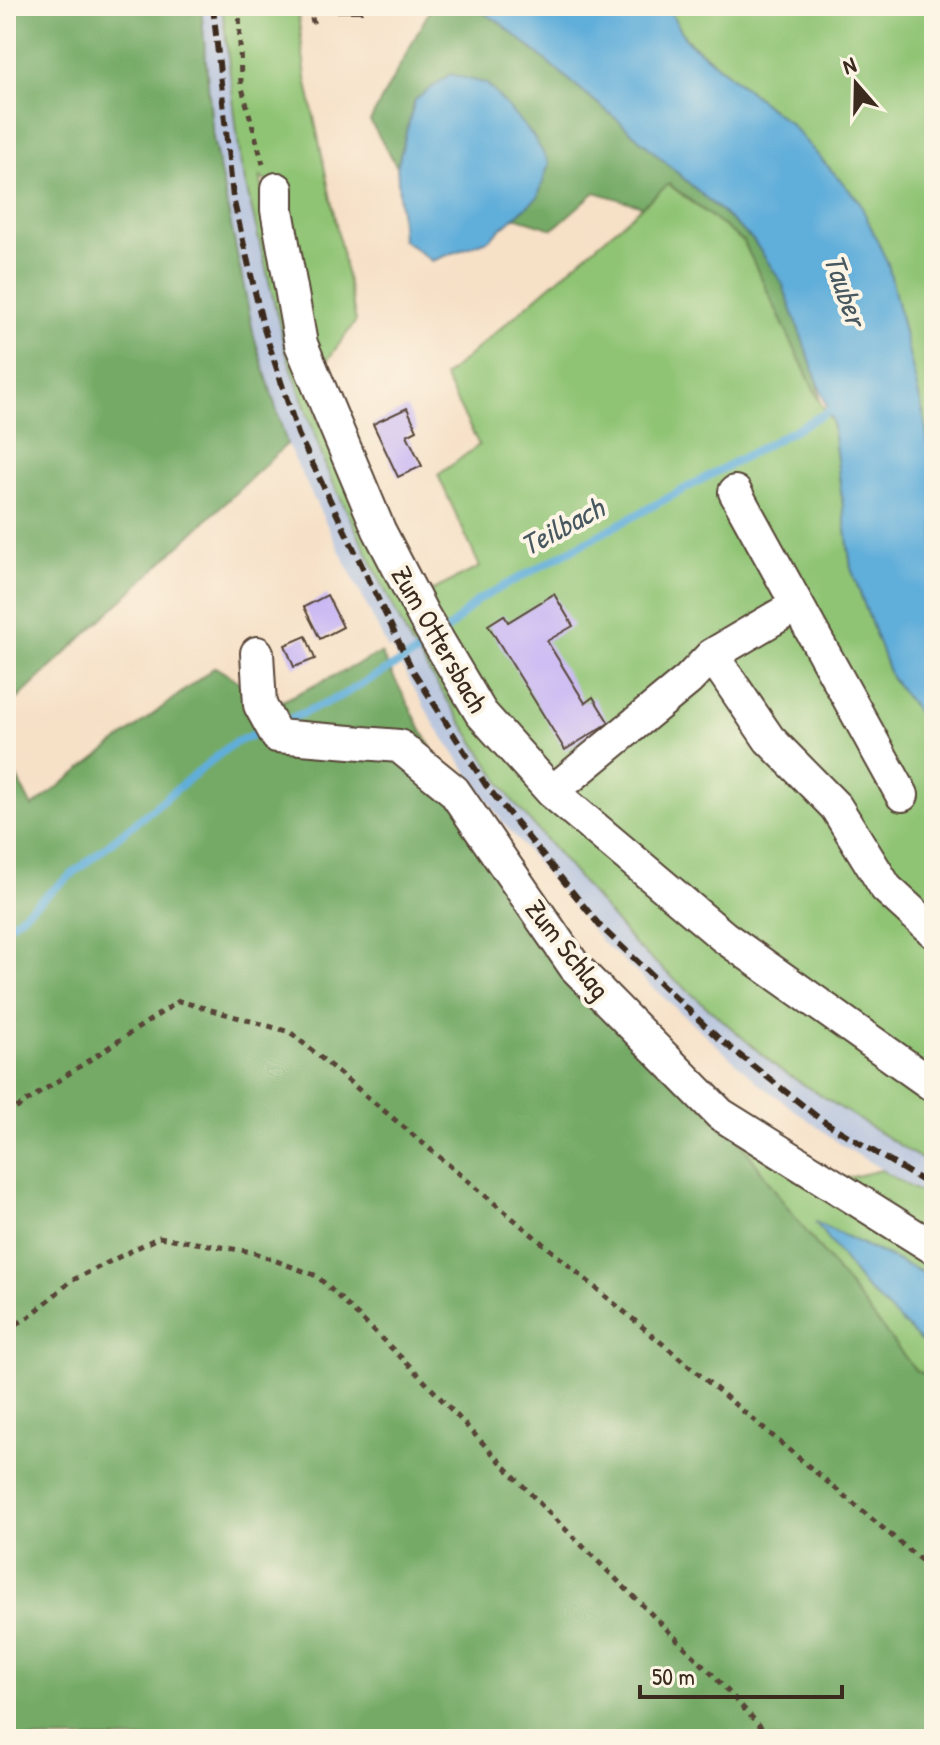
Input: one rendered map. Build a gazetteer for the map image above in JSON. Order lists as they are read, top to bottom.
{
  "streets": {
    "street": ["Zum Ottersbach", "Zum Schlag"]
  },
  "water": ["Tauber", "Teilbach"],
  "scale_bar": "50 m",
  "north": "top"
}
